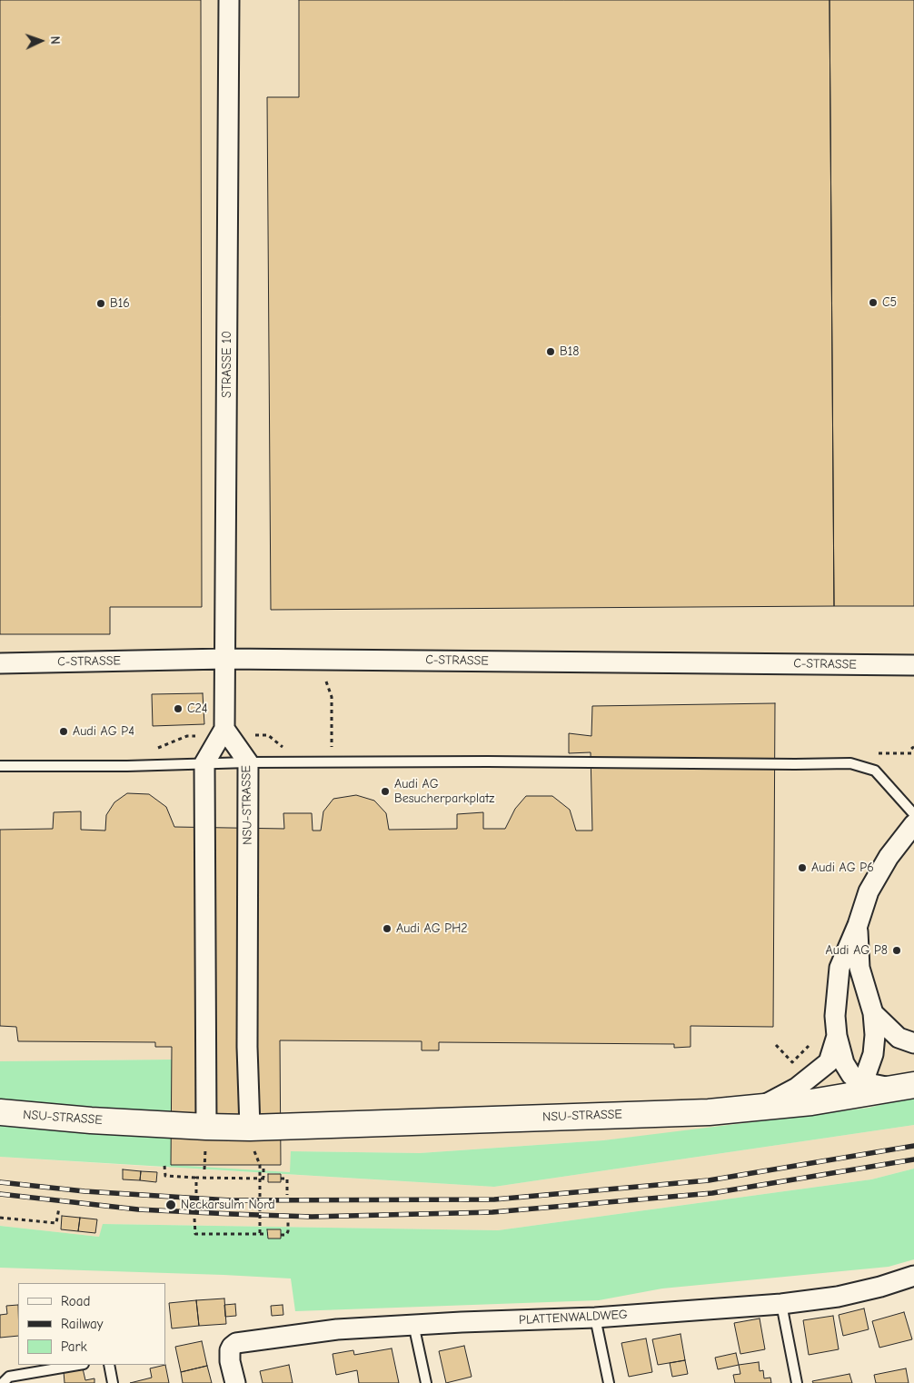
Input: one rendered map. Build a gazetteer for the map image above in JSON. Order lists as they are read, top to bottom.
{
  "streets": {
    "main road": ["NSU-STRASSE"],
    "street": ["STRASSE 10", "C-STRASSE", "PLATTENWALDWEG"]
  },
  "crossings": [
    ["STRASSE 10", "C-STRASSE"],
    ["STRASSE 10", "NSU-STRASSE"]
  ],
  "places": [
    "C5",
    "B16",
    "B18",
    "C24",
    "Audi AG P4",
    "Audi AG Besucherparkplatz",
    "Audi AG P6",
    "Audi AG PH2",
    "Audi AG P8",
    "Neckarsulm Nord"
  ],
  "legend": ["Road", "Railway", "Park"],
  "north": "right"
}
